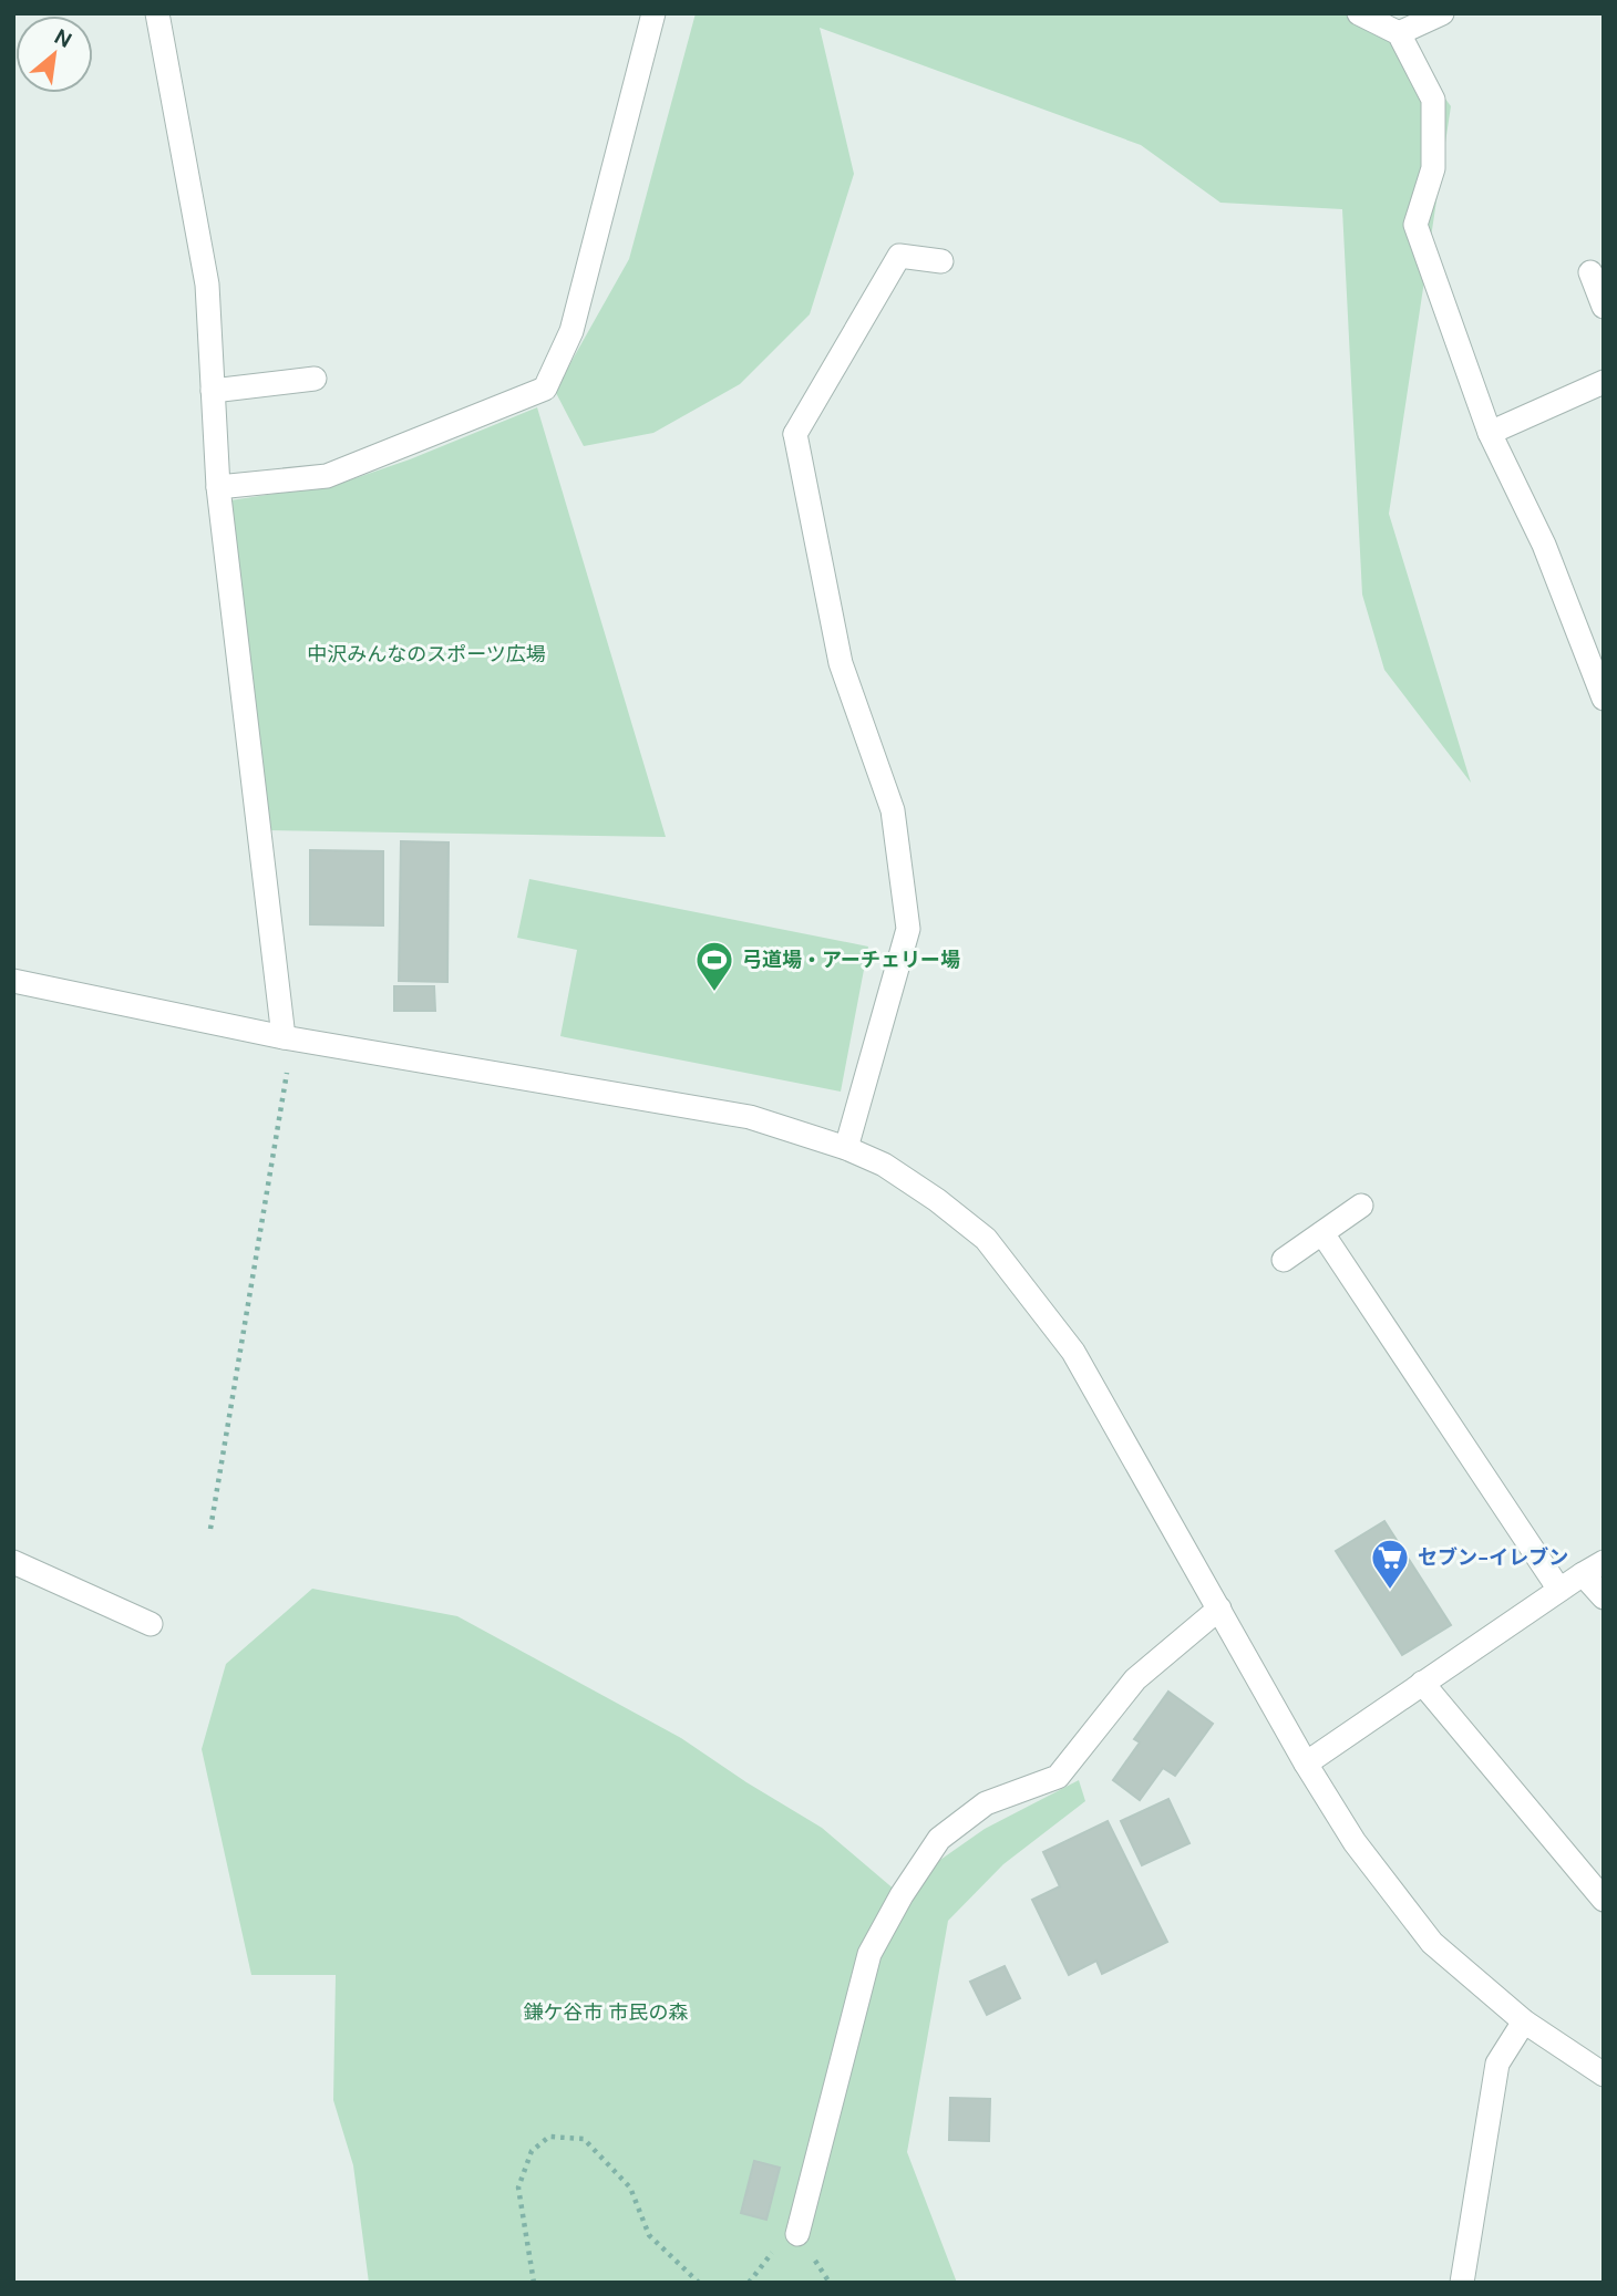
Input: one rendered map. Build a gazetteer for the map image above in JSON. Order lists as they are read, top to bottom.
{
  "parks": ["中沢みんなのスポーツ広場", "鎌ケ谷市 市民の森"],
  "places": {
    "sports": ["弓道場・アーチェリー場"],
    "supermarket": ["セブン-イレブン"]
  },
  "north": "top right"
}
